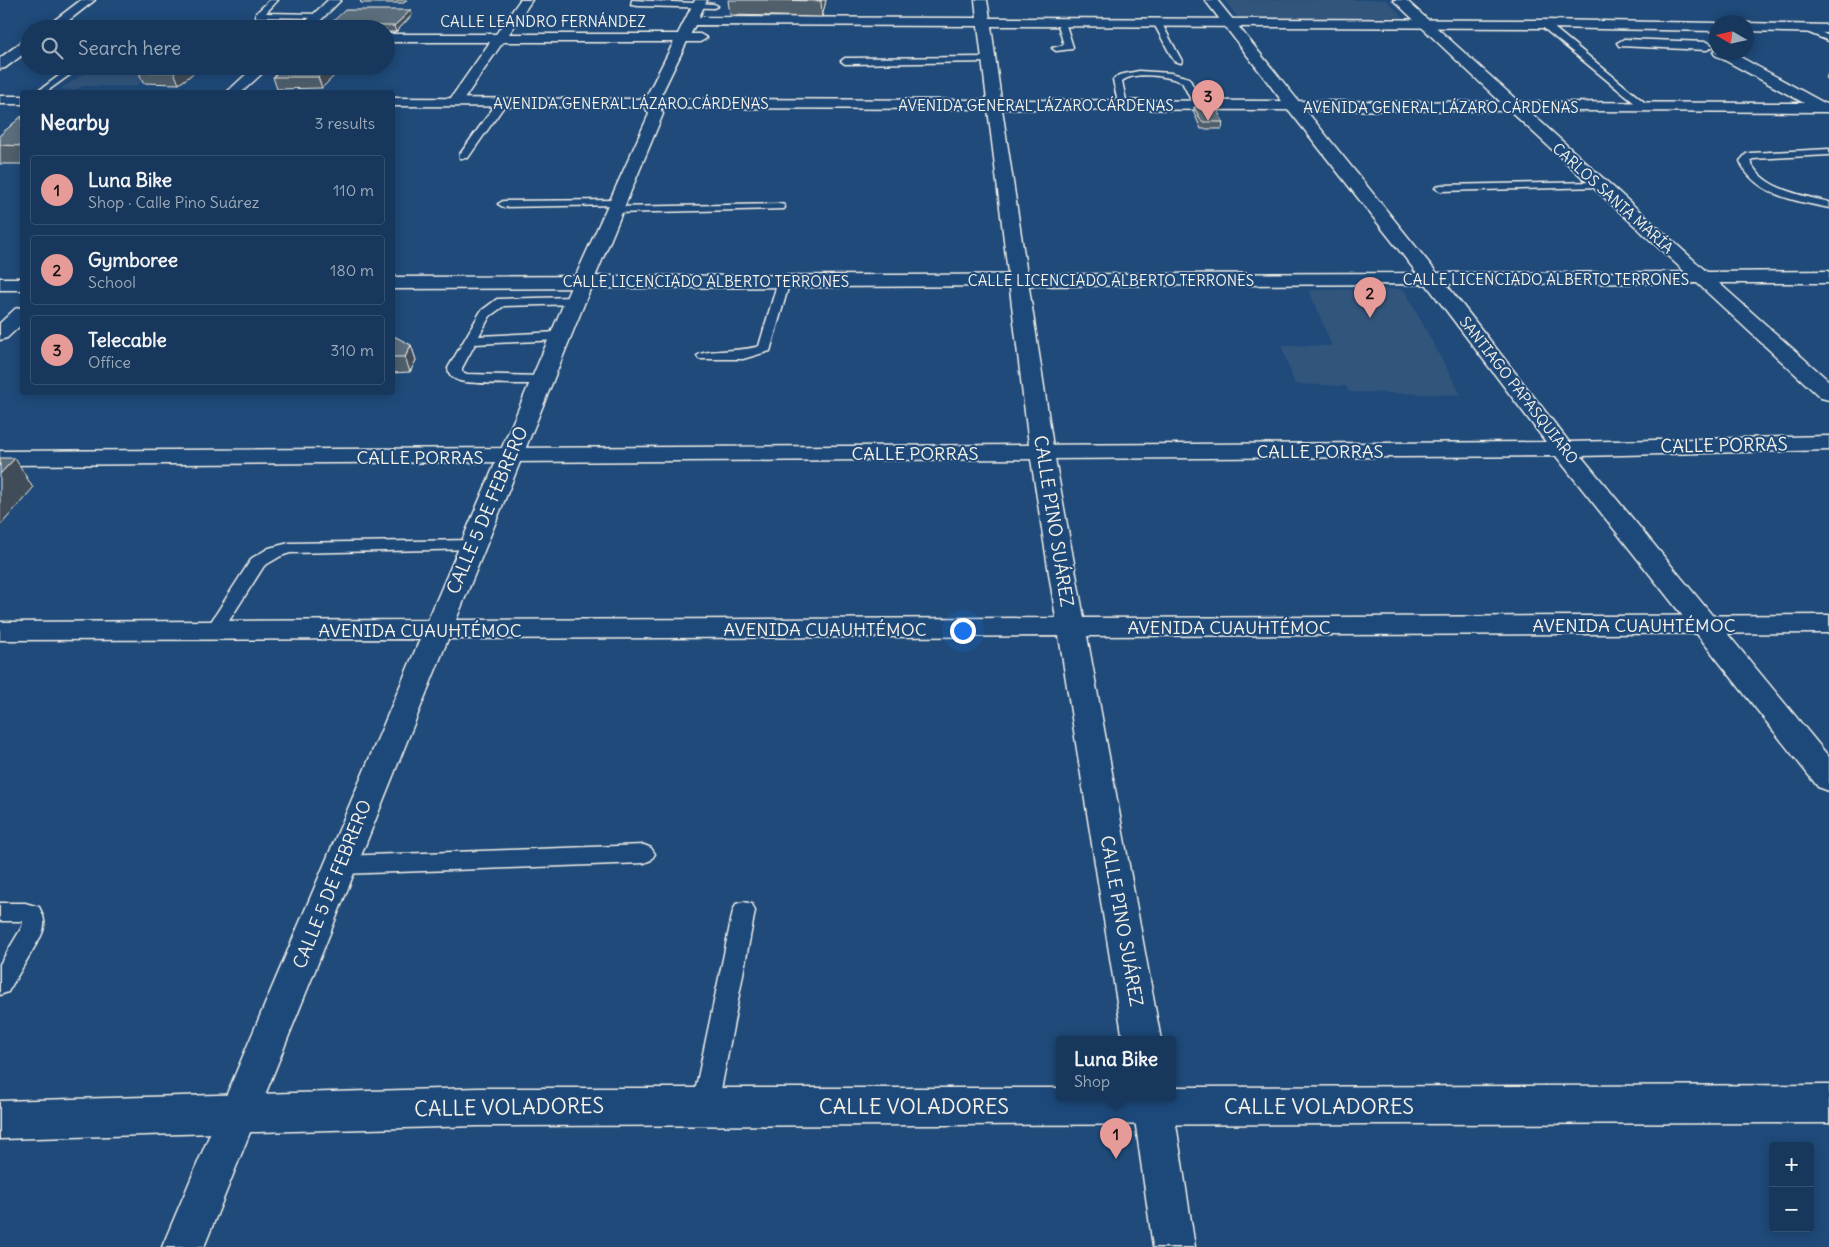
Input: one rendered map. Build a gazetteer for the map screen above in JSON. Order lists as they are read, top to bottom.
{
  "streets": {
    "street": [
      "CALLE LEANDRO FERNÁNDEZ",
      "AVENIDA GENERAL LÁZARO CÁRDENAS",
      "CARLOS SANTA MARÍA",
      "CALLE LICENCIADO ALBERTO TERRONES",
      "SANTIAGO PAPASQUIARO",
      "CALLE PORRAS",
      "CALLE 5 DE FEBRERO",
      "CALLE PINO SUÁREZ",
      "AVENIDA CUAUHTÉMOC",
      "CALLE VOLADORES"
    ]
  },
  "crossings": [
    ["CALLE LEANDRO FERNÁNDEZ", "CARLOS SANTA MARÍA"],
    ["CALLE LEANDRO FERNÁNDEZ", "SANTIAGO PAPASQUIARO"],
    ["CALLE LEANDRO FERNÁNDEZ", "CALLE 5 DE FEBRERO"],
    ["CALLE LEANDRO FERNÁNDEZ", "CALLE PINO SUÁREZ"],
    ["AVENIDA GENERAL LÁZARO CÁRDENAS", "CARLOS SANTA MARÍA"],
    ["AVENIDA GENERAL LÁZARO CÁRDENAS", "SANTIAGO PAPASQUIARO"],
    ["AVENIDA GENERAL LÁZARO CÁRDENAS", "CALLE 5 DE FEBRERO"],
    ["AVENIDA GENERAL LÁZARO CÁRDENAS", "CALLE PINO SUÁREZ"],
    ["CARLOS SANTA MARÍA", "CALLE LICENCIADO ALBERTO TERRONES"],
    ["CALLE LICENCIADO ALBERTO TERRONES", "SANTIAGO PAPASQUIARO"],
    ["CALLE LICENCIADO ALBERTO TERRONES", "CALLE 5 DE FEBRERO"],
    ["CALLE LICENCIADO ALBERTO TERRONES", "CALLE PINO SUÁREZ"],
    ["SANTIAGO PAPASQUIARO", "CALLE PORRAS"],
    ["SANTIAGO PAPASQUIARO", "AVENIDA CUAUHTÉMOC"],
    ["CALLE PORRAS", "CALLE 5 DE FEBRERO"],
    ["CALLE PORRAS", "CALLE PINO SUÁREZ"],
    ["CALLE 5 DE FEBRERO", "AVENIDA CUAUHTÉMOC"],
    ["CALLE 5 DE FEBRERO", "CALLE VOLADORES"],
    ["CALLE PINO SUÁREZ", "AVENIDA CUAUHTÉMOC"]
  ],
  "north": "left",
  "page": {
    "search": "Search here",
    "pins": ["3", "2", "1"],
    "heading": ["Nearby", "3 results"],
    "list": [
      {
        "mark": "1",
        "name": "Luna Bike",
        "note": "Shop · Calle Pino Suárez",
        "value": "110 m"
      },
      {
        "mark": "2",
        "name": "Gymboree",
        "note": "School",
        "value": "180 m"
      },
      {
        "mark": "3",
        "name": "Telecable",
        "note": "Office",
        "value": "310 m"
      }
    ],
    "popup": ["Luna Bike", "Shop"],
    "map_buttons": ["+", "−"]
  }
}
